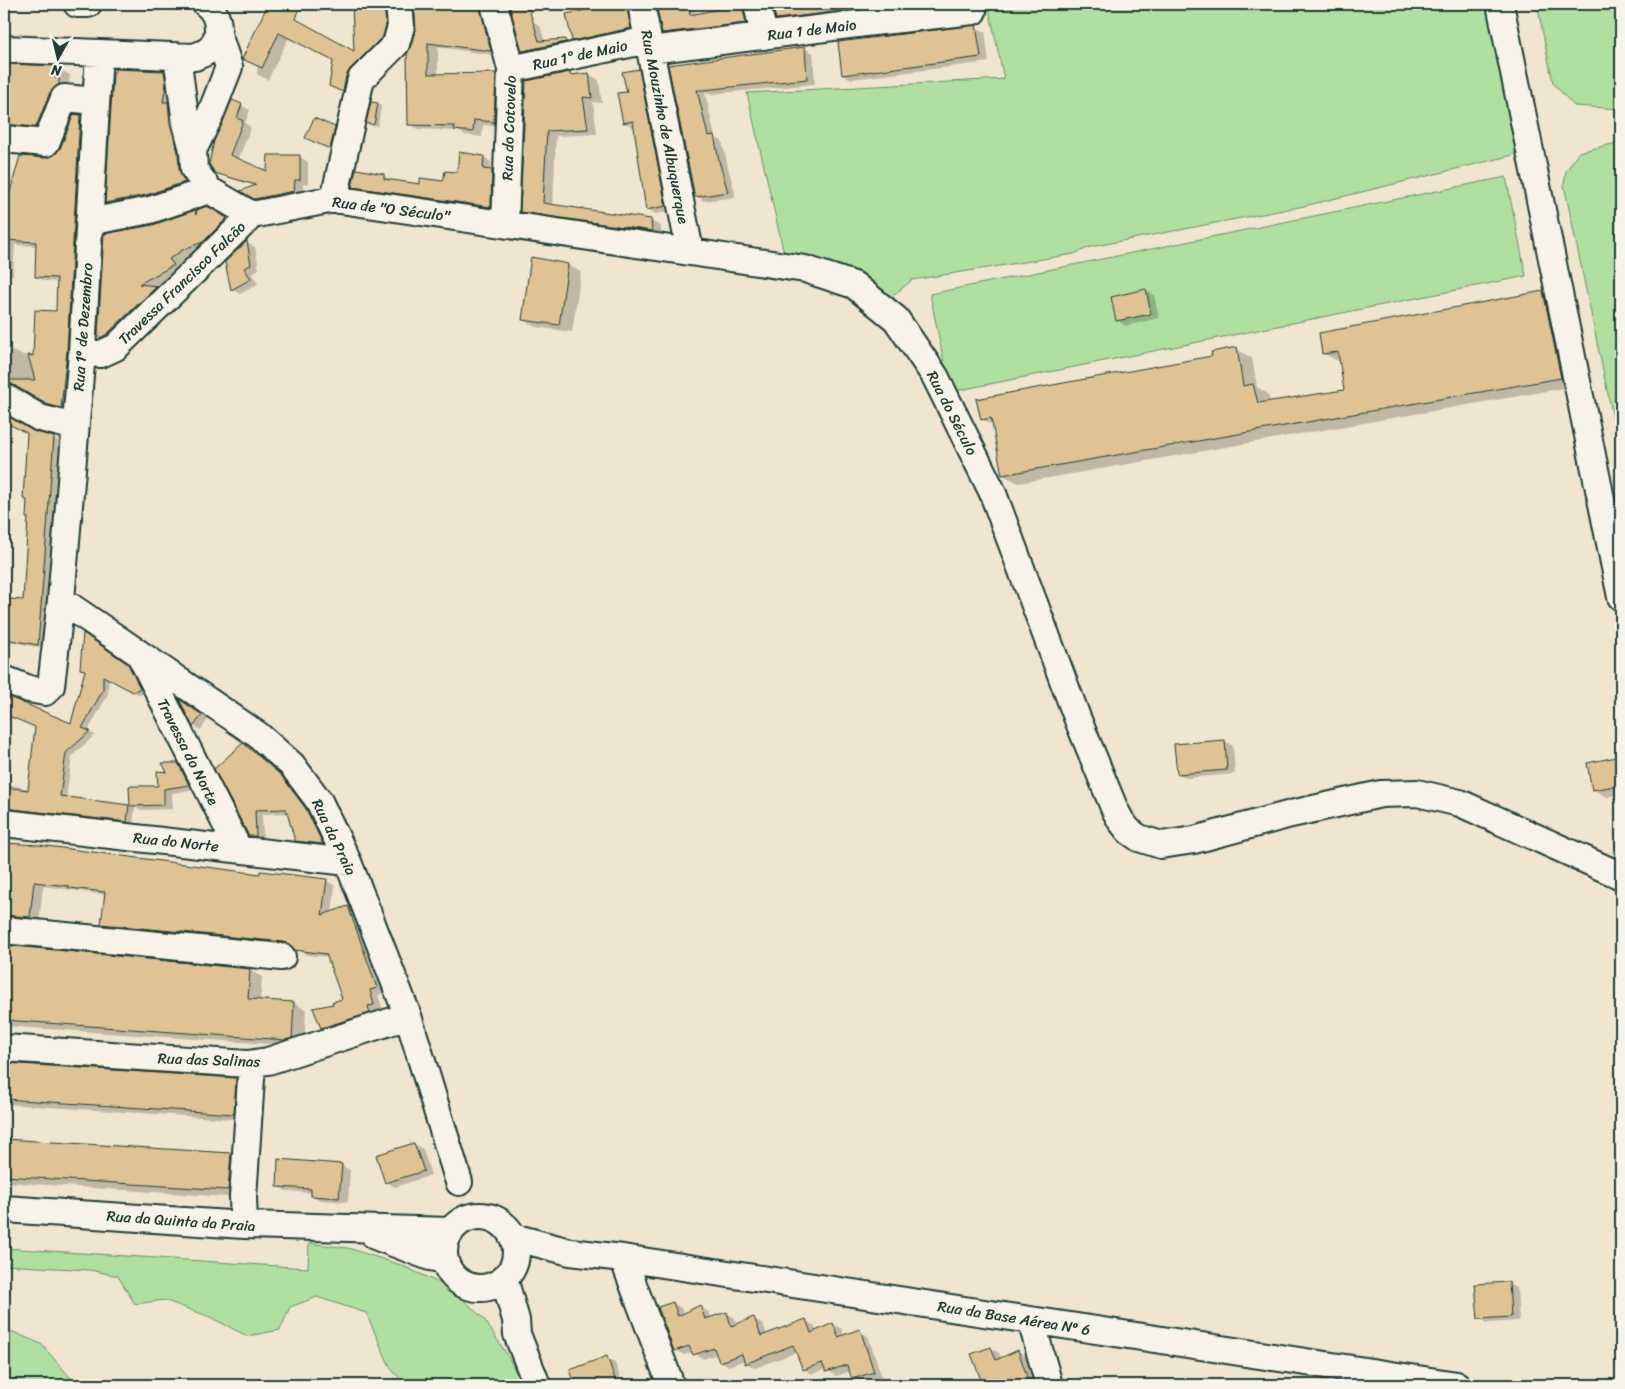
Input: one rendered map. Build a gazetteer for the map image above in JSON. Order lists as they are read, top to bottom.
{
  "streets": {
    "street": [
      "Rua 1 de Maio",
      "Rua 1° de Maio",
      "Rua Mouzinho de Albuquerque",
      "Rua do Cotovelo",
      "Rua de \"O Século\"",
      "Travessa Francisco Falcão",
      "Rua 1º de Dezembro",
      "Rua do Século",
      "Travessa do Norte",
      "Rua da Praia",
      "Rua do Norte",
      "Rua das Salinas",
      "Rua da Quinta da Praia",
      "Rua da Base Aérea Nº 6"
    ]
  },
  "crossings": [
    ["Rua 1 de Maio", "Rua 1° de Maio"],
    ["Rua 1 de Maio", "Rua Mouzinho de Albuquerque"],
    ["Rua 1° de Maio", "Rua Mouzinho de Albuquerque"],
    ["Rua 1° de Maio", "Rua do Cotovelo"],
    ["Rua Mouzinho de Albuquerque", "Rua de \"O Século\""],
    ["Rua Mouzinho de Albuquerque", "Rua do Século"],
    ["Rua do Cotovelo", "Rua de \"O Século\""],
    ["Rua de \"O Século\"", "Travessa Francisco Falcão"],
    ["Rua de \"O Século\"", "Rua do Século"],
    ["Travessa Francisco Falcão", "Rua 1º de Dezembro"],
    ["Rua 1º de Dezembro", "Rua da Praia"],
    ["Travessa do Norte", "Rua da Praia"],
    ["Travessa do Norte", "Rua do Norte"],
    ["Rua da Praia", "Rua do Norte"],
    ["Rua da Praia", "Rua das Salinas"],
    ["Rua da Quinta da Praia", "Rua da Base Aérea Nº 6"]
  ],
  "north": "bottom"
}
